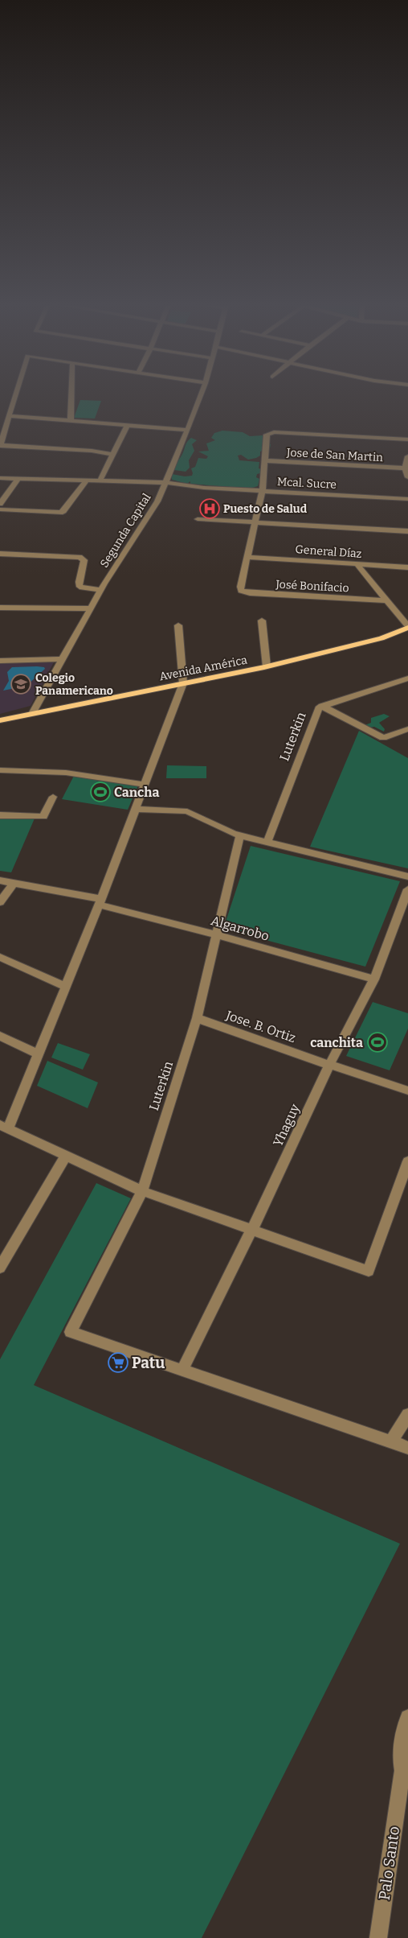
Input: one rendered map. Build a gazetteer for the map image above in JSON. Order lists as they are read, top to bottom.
{
  "streets": {
    "main road": ["Avenida América"],
    "street": [
      "Jose de San Martin",
      "Mcal. Sucre",
      "Segunda Capital",
      "General Díaz",
      "José Bonifacio",
      "Luterkin",
      "Algarrobo",
      "Jose. B. Ortiz",
      "Yhaguy",
      "Palo Santo"
    ]
  },
  "crossings": [
    ["Mcal. Sucre", "Segunda Capital"],
    ["Segunda Capital", "Avenida América"],
    ["General Díaz", "José Bonifacio"],
    ["Luterkin", "Algarrobo"],
    ["Luterkin", "Jose. B. Ortiz"],
    ["Luterkin", "Yhaguy"],
    ["Algarrobo", "Yhaguy"],
    ["Jose. B. Ortiz", "Yhaguy"]
  ],
  "places": {
    "hospital": ["Puesto de Salud"],
    "school or university": ["Colegio Panamericano"],
    "sports": ["Cancha", "canchita"],
    "supermarket": ["Patu"]
  }
}
